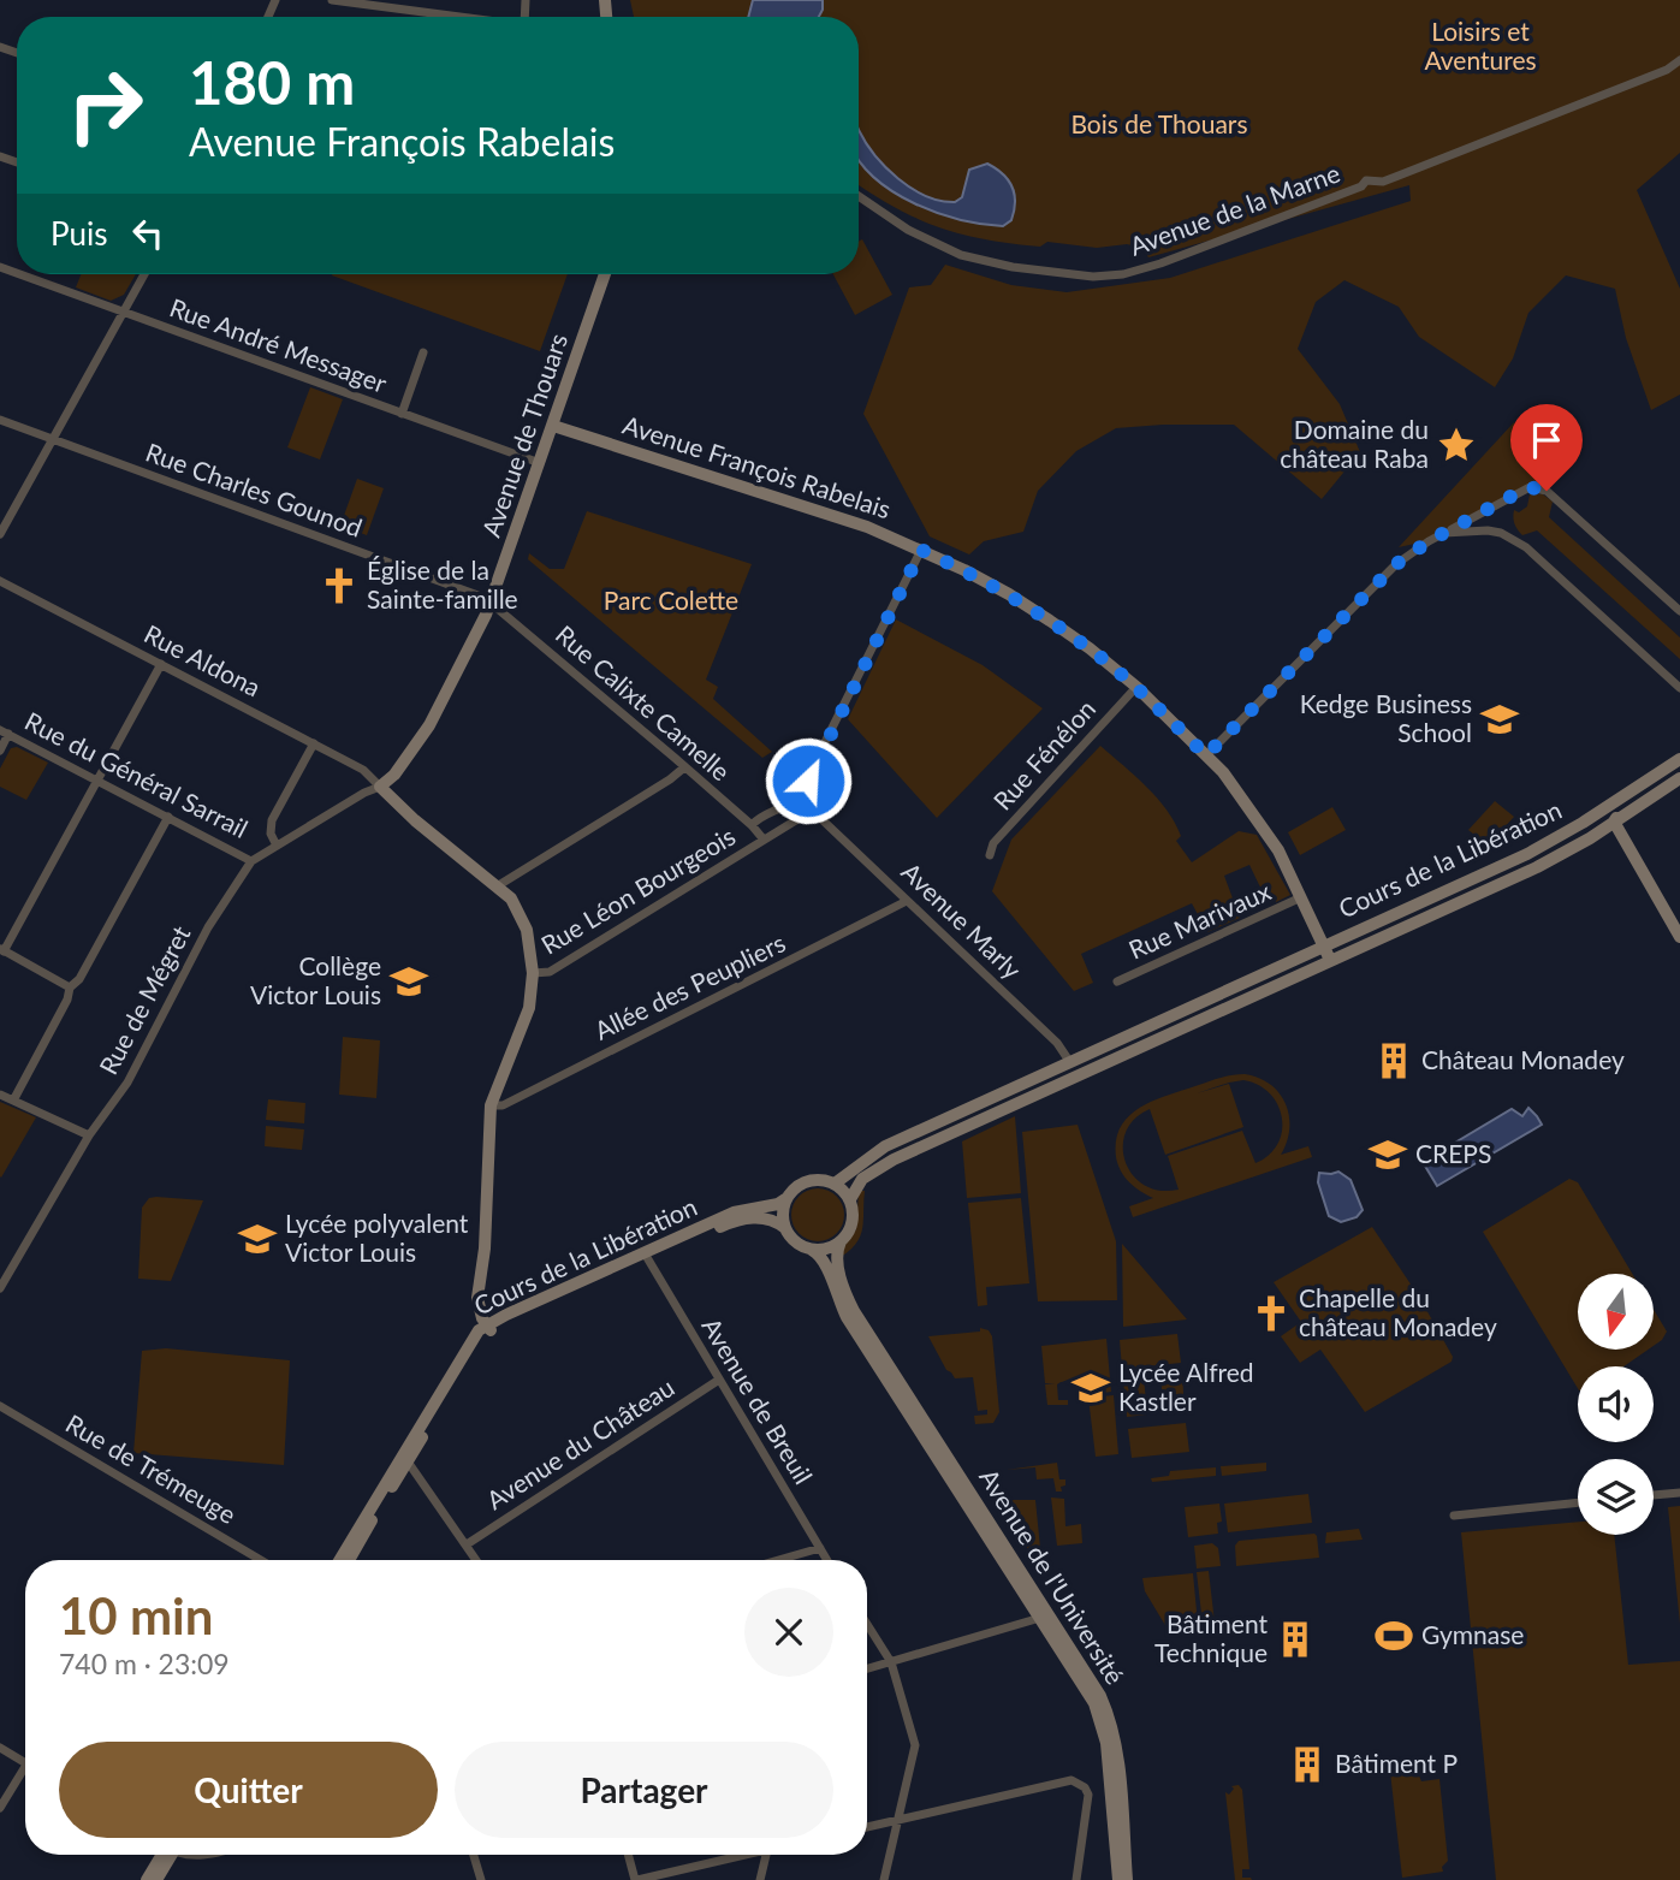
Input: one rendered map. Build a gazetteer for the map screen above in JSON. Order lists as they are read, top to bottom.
{
  "streets": {
    "street": [
      "Avenue de la Marne",
      "Rue André Messager",
      "Avenue de Thouars",
      "Avenue François Rabelais",
      "Rue Charles Gounod",
      "Rue Aldona",
      "Rue Calixte Camelle",
      "Rue Fénélon",
      "Rue du Général Sarrail",
      "Cours de la Libération",
      "Rue Léon Bourgeois",
      "Avenue Marly",
      "Rue Marivaux",
      "Allée des Peupliers",
      "Rue de Mégret",
      "Avenue de Breuil",
      "Avenue du Château",
      "Rue de Trémeuge",
      "Avenue de l'Université"
    ]
  },
  "crossings": [
    ["Rue André Messager", "Avenue de Thouars"],
    ["Avenue de Thouars", "Avenue François Rabelais"],
    ["Avenue de Thouars", "Rue Charles Gounod"],
    ["Avenue de Thouars", "Rue Aldona"],
    ["Avenue de Thouars", "Rue Calixte Camelle"],
    ["Avenue de Thouars", "Rue de Mégret"],
    ["Avenue François Rabelais", "Rue Fénélon"],
    ["Avenue François Rabelais", "Cours de la Libération"],
    ["Avenue François Rabelais", "Rue Marivaux"],
    ["Rue Charles Gounod", "Rue Calixte Camelle"],
    ["Rue Aldona", "Rue de Mégret"],
    ["Rue Calixte Camelle", "Rue Léon Bourgeois"],
    ["Rue du Général Sarrail", "Rue de Mégret"],
    ["Cours de la Libération", "Avenue Marly"],
    ["Cours de la Libération", "Avenue de Breuil"],
    ["Cours de la Libération", "Avenue de l'Université"],
    ["Rue Léon Bourgeois", "Avenue Marly"],
    ["Avenue Marly", "Allée des Peupliers"],
    ["Avenue de Breuil", "Avenue du Château"]
  ],
  "parks": ["Loisirs et Aventures", "Bois de Thouars", "Parc Colette"],
  "places": {
    "place": ["Domaine du château Raba"],
    "church": ["Église de la Sainte-famille", "Chapelle du château Monadey"],
    "school or university": [
      "Kedge Business School",
      "Collège Victor Louis",
      "CREPS",
      "Lycée polyvalent Victor Louis",
      "Lycée Alfred Kastler"
    ],
    "building": ["Château Monadey", "Bâtiment Technique", "Bâtiment P"],
    "sports": ["Gymnase"]
  },
  "north": "bottom",
  "page": {
    "turn": ["180 m", "Avenue François Rabelais"],
    "then": "Puis",
    "heading": ["10 min", "740 m · 23:09"],
    "buttons": ["Quitter", "Partager"]
  }
}
